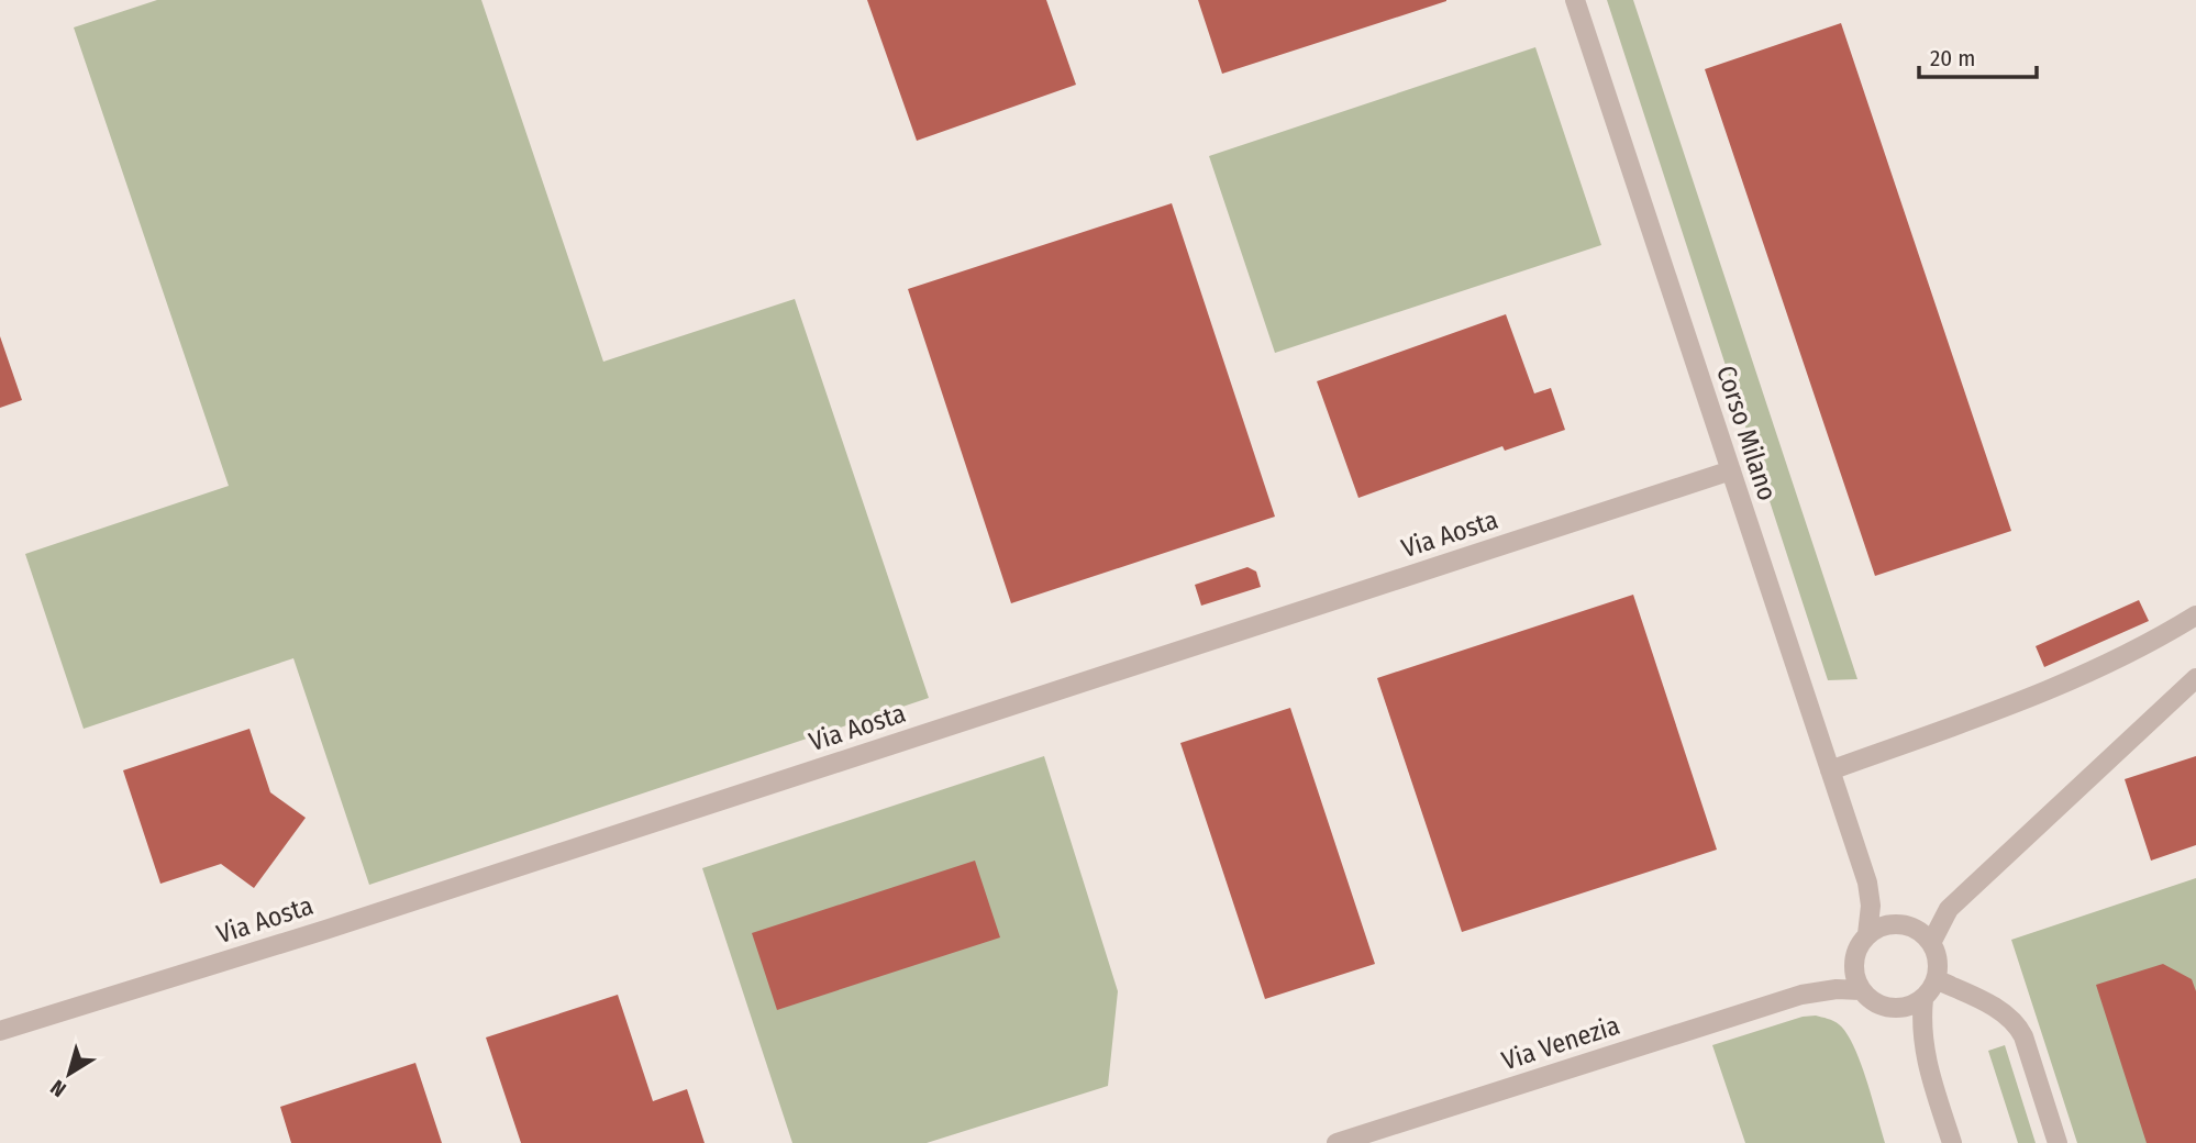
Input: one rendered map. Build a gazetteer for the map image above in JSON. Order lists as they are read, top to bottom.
{
  "streets": {
    "street": ["Corso Milano", "Via Aosta", "Via Venezia"]
  },
  "crossings": [
    ["Corso Milano", "Via Aosta"],
    ["Corso Milano", "Via Venezia"]
  ],
  "scale_bar": "20 m",
  "north": "bottom left"
}
